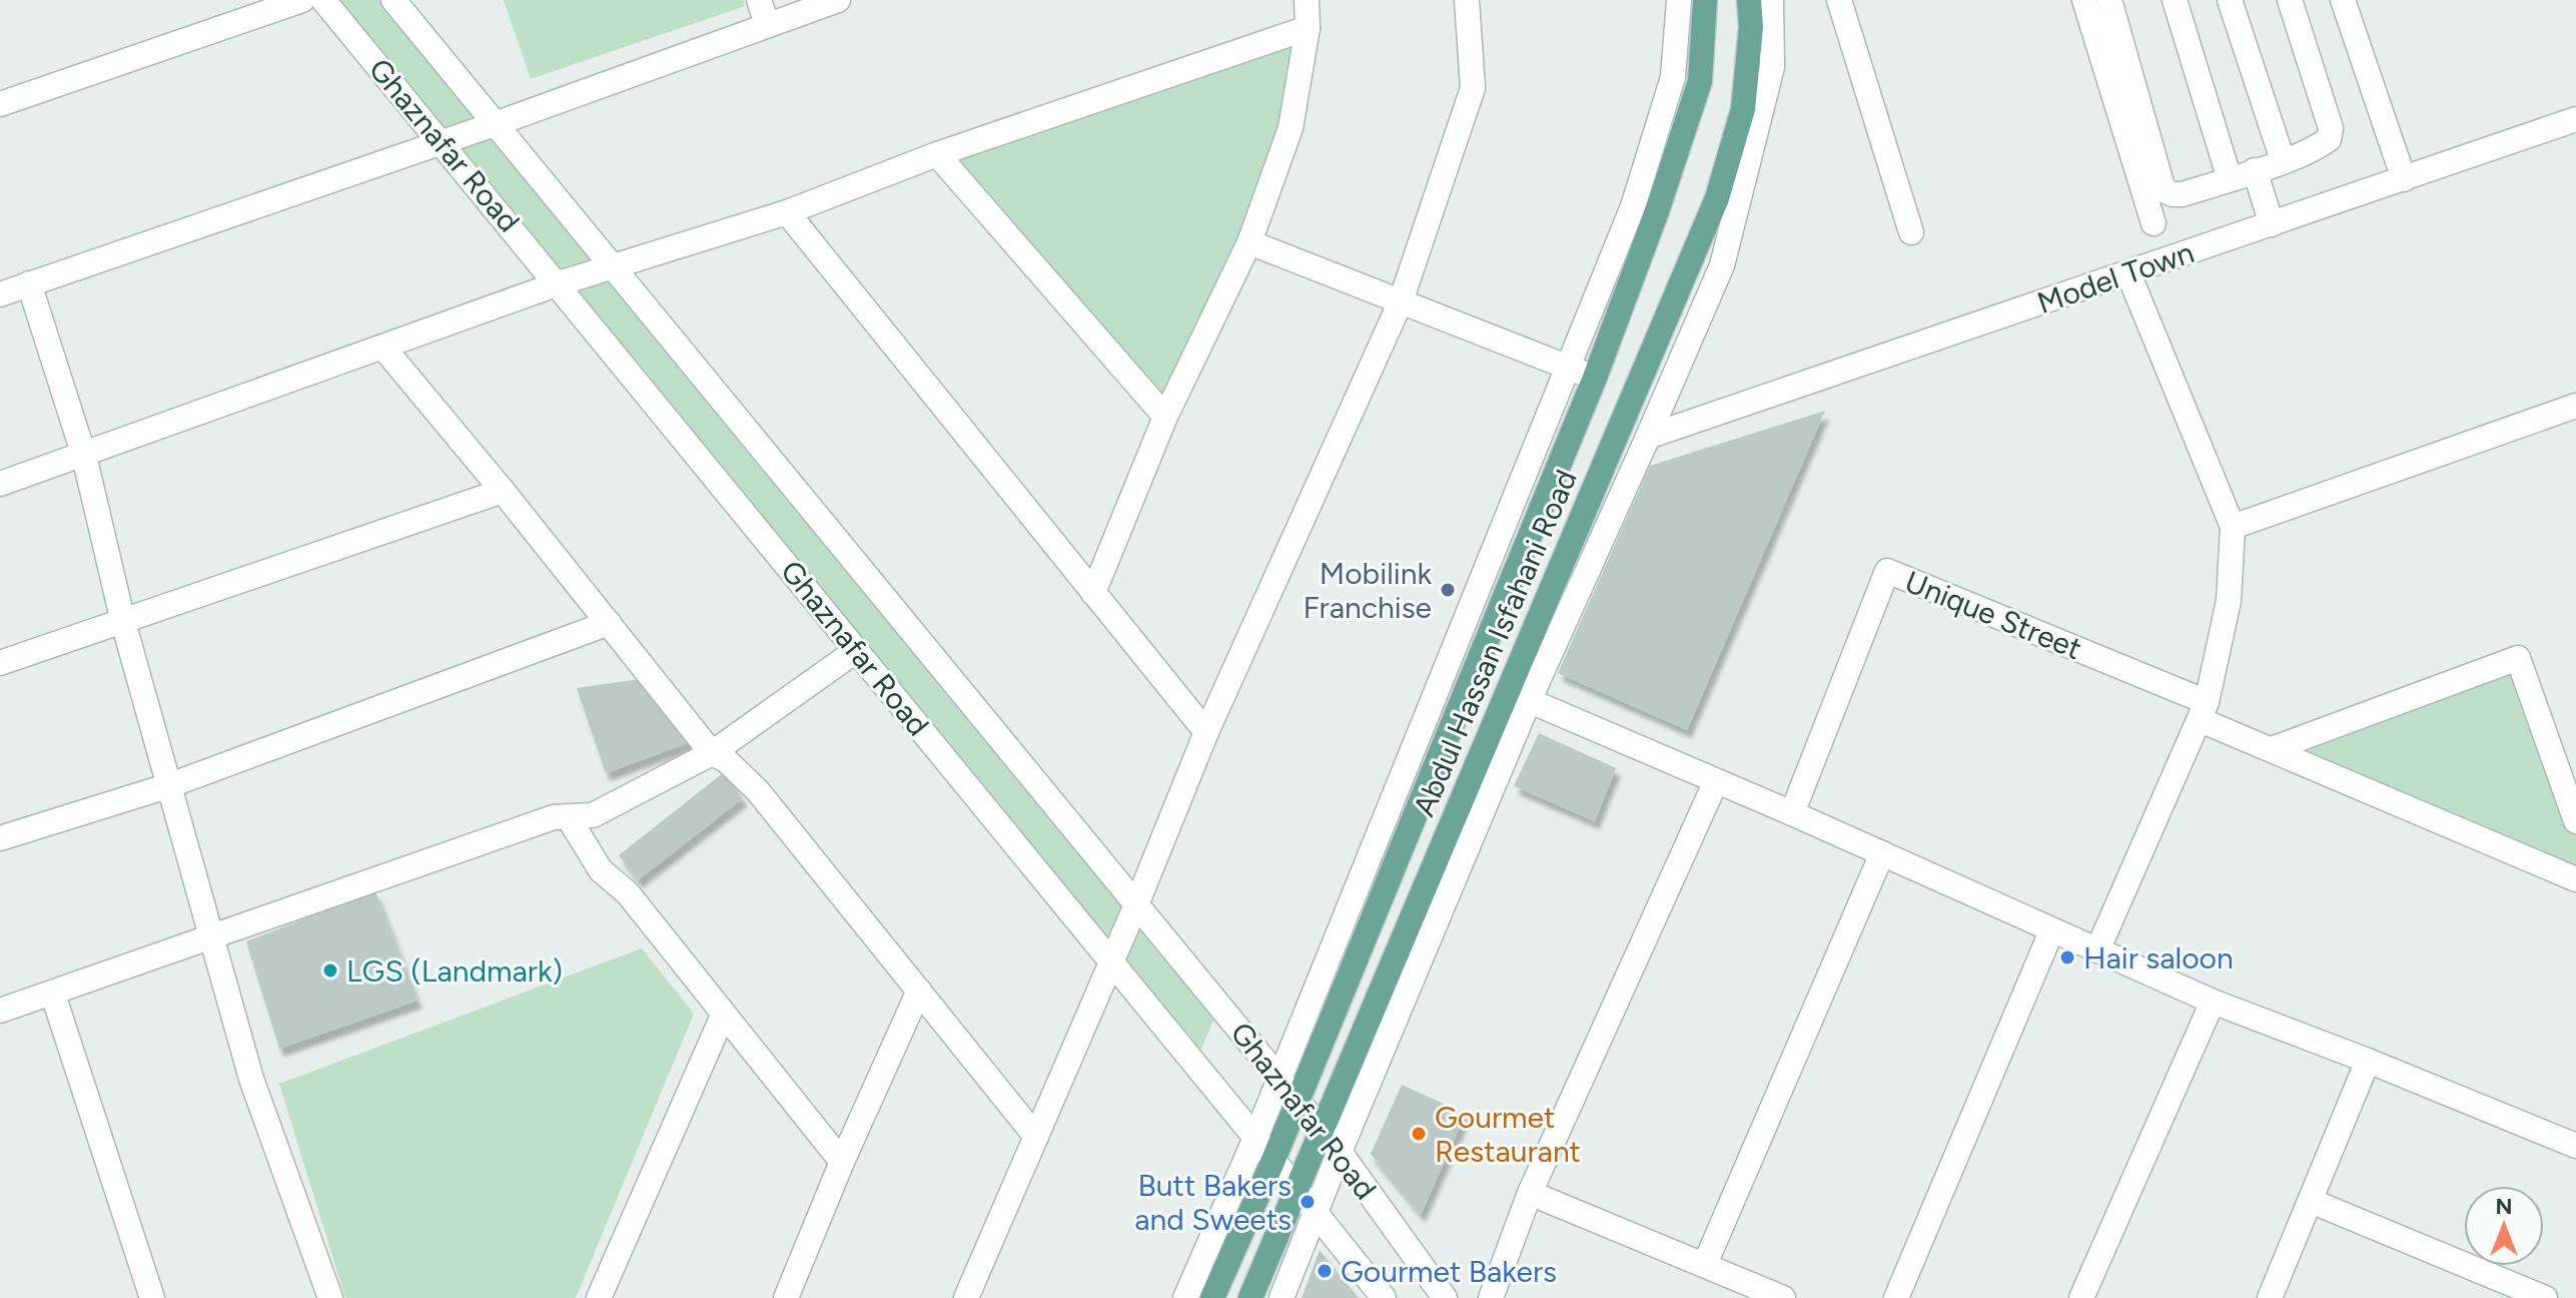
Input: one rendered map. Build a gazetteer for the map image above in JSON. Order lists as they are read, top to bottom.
{
  "streets": {
    "main road": ["Abdul Hassan Isfahani Road"],
    "street": ["Ghaznafar Road", "Model Town", "Unique Street"]
  },
  "crossings": [
    ["Ghaznafar Road", "Abdul Hassan Isfahani Road"]
  ],
  "places": [
    "Mobilink Franchise",
    "Hair saloon",
    "LGS (Landmark)",
    "Gourmet Restaurant",
    "Butt Bakers and Sweets",
    "Gourmet Bakers"
  ],
  "north": "top"
}
